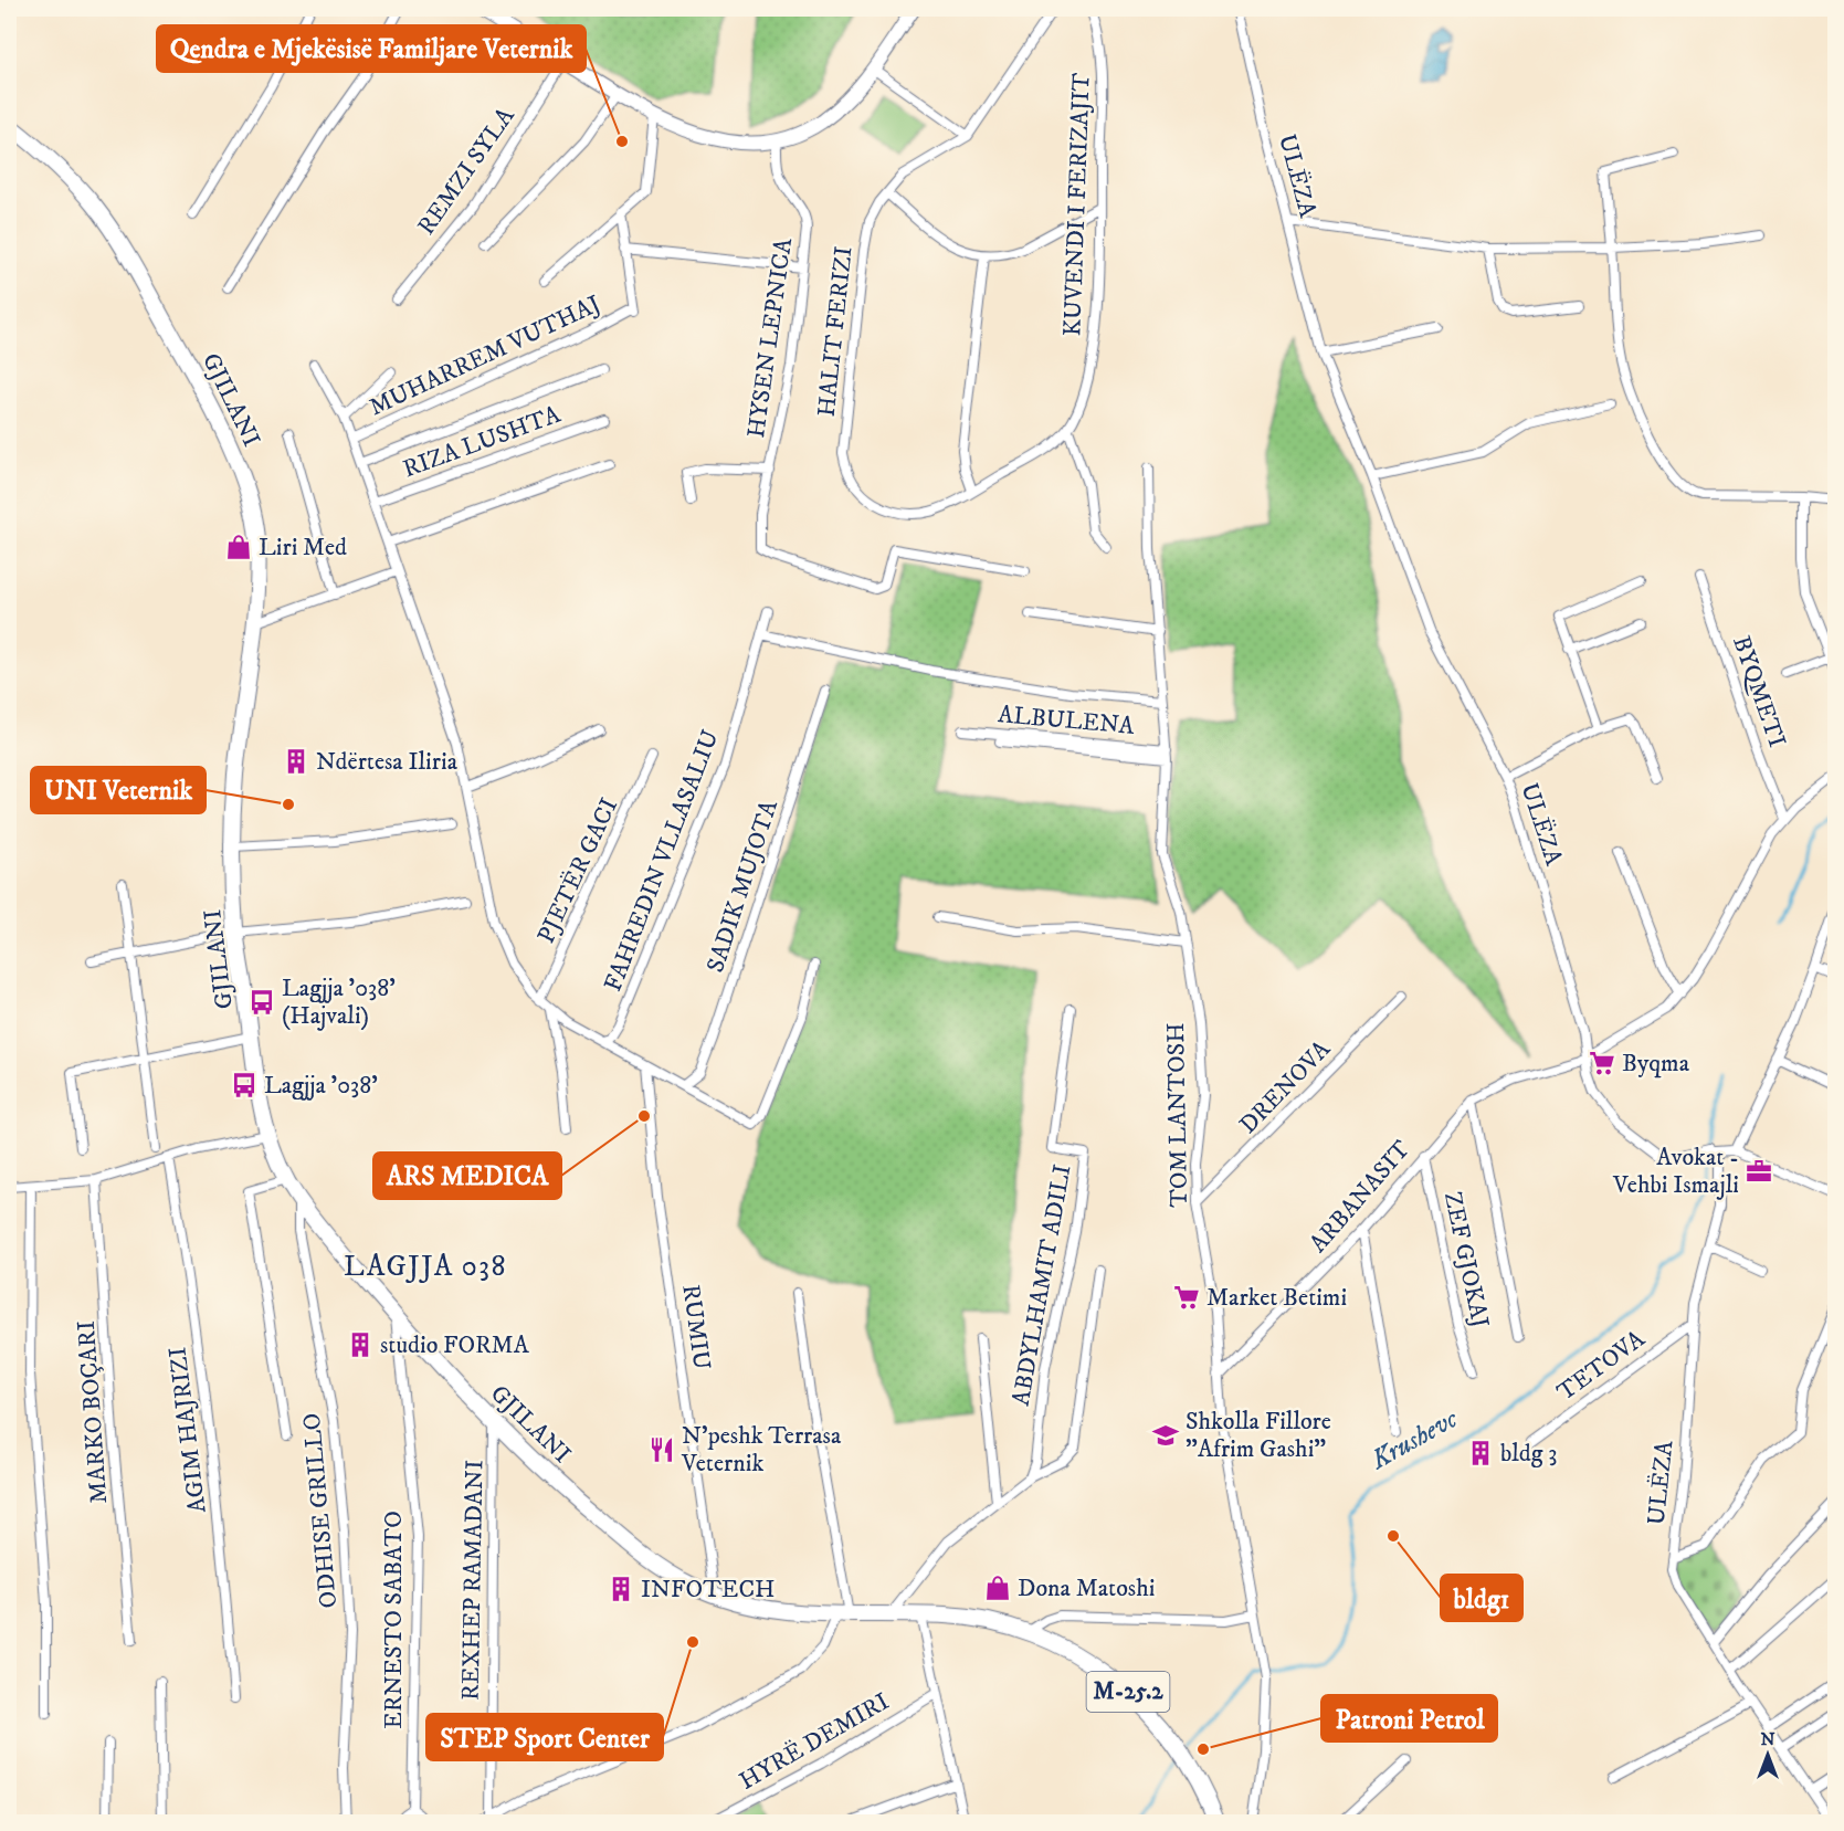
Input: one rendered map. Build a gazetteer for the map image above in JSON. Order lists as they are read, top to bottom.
{
  "streets": {
    "main road": ["GJILANI", "M-25.2"],
    "street": [
      "REMZI SYLA",
      "ULËZA",
      "KUVENDI I FERIZAJIT",
      "HALIT FERIZI",
      "HYSEN LEPNICA",
      "MUHARREM VUTHAJ",
      "RIZA LUSHTA",
      "BYQMETI",
      "ALBULENA",
      "FAHREDIN VLLASALIU",
      "PJETËR GACI",
      "SADIK MUJOTA",
      "DRENOVA",
      "TOM LANTOSH",
      "ARBANASIT",
      "ZEF GJOKAJ",
      "ABDYLHAMIT ADILI",
      "RUMIU",
      "TETOVA",
      "MARKO BOÇARI",
      "AGIM HAJRIZI",
      "ODHISE GRILLO",
      "REXHEP RAMADANI",
      "ERNESTO SABATO",
      "HYRË DEMIRI"
    ]
  },
  "crossings": [
    ["ULËZA", "ARBANASIT"],
    ["ULËZA", "TETOVA"],
    ["KUVENDI I FERIZAJIT", "HALIT FERIZI"],
    ["GJILANI", "RUMIU"],
    ["GJILANI", "ODHISE GRILLO"],
    ["GJILANI", "REXHEP RAMADANI"],
    ["GJILANI", "ERNESTO SABATO"],
    ["BYQMETI", "ARBANASIT"],
    ["ALBULENA", "TOM LANTOSH"],
    ["DRENOVA", "TOM LANTOSH"],
    ["TOM LANTOSH", "ARBANASIT"],
    ["ARBANASIT", "ZEF GJOKAJ"]
  ],
  "districts": ["LAGJJA 038"],
  "water": ["Krushevc"],
  "places": {
    "other": [
      "Qendra e Mjekësisë Familjare Veternik",
      "UNI Veternik",
      "ARS MEDICA",
      "bldg1",
      "STEP Sport Center",
      "Patroni Petrol"
    ],
    "shop": ["Liri Med", "Dona Matoshi"],
    "building": [
      "Ndërtesa Iliria",
      "studio FORMA",
      "bldg 3",
      "INFOTECH"
    ],
    "bus stop": ["Lagjja '038' (Hajvali)", "Lagjja '038'"],
    "supermarket": ["Byqma", "Market Betimi"],
    "office": ["Avokat - Vehbi Ismajli"],
    "school or university": ["Shkolla Fillore \"Afrim Gashi\""],
    "restaurant": ["N'peshk Terrasa Veternik"]
  },
  "north": "top"
}
